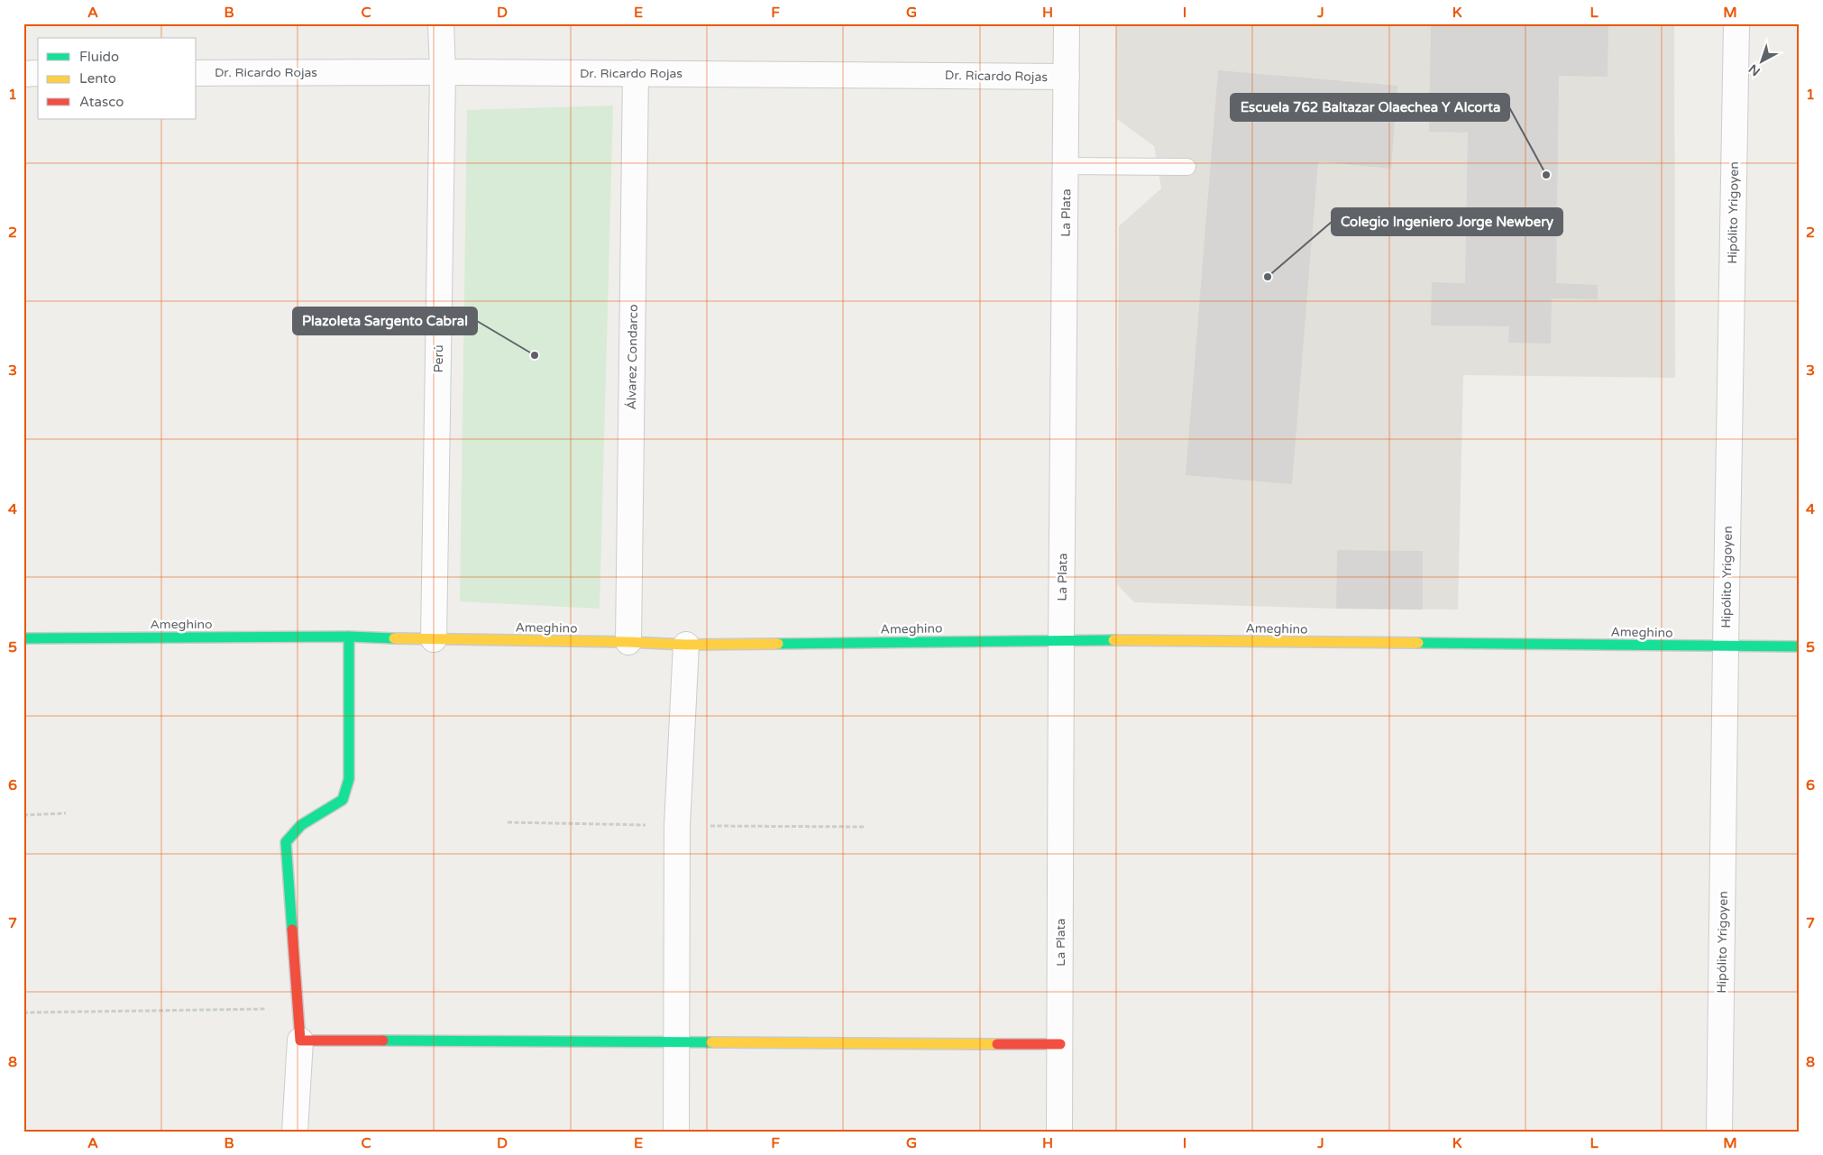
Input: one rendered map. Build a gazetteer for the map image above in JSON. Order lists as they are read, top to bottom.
{
  "streets": {
    "street": [
      "Dr. Ricardo Rojas",
      "La Plata",
      "Hipólito Yrigoyen",
      "Álvarez Condarco",
      "Perú",
      "Ameghino"
    ]
  },
  "crossings": [
    ["Dr. Ricardo Rojas", "La Plata"],
    ["Dr. Ricardo Rojas", "Álvarez Condarco"],
    ["Dr. Ricardo Rojas", "Perú"],
    ["La Plata", "Ameghino"],
    ["Hipólito Yrigoyen", "Ameghino"],
    ["Álvarez Condarco", "Ameghino"],
    ["Perú", "Ameghino"]
  ],
  "places": ["Escuela 762 Baltazar Olaechea Y Alcorta", "Colegio Ingeniero Jorge Newbery", "Plazoleta Sargento Cabral"],
  "legend": ["Fluido", "Lento", "Atasco"],
  "north": "bottom left",
  "grid": {
    "columns": [
      "A",
      "B",
      "C",
      "D",
      "E",
      "F",
      "G",
      "H",
      "I",
      "J",
      "K",
      "L",
      "M"
    ],
    "rows": [
      "1",
      "2",
      "3",
      "4",
      "5",
      "6",
      "7",
      "8"
    ]
  }
}
